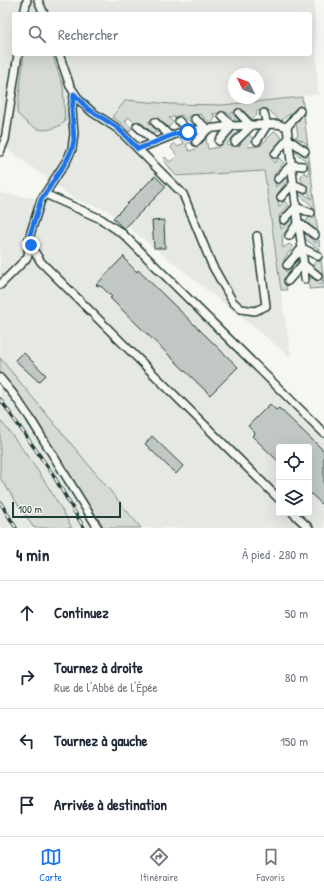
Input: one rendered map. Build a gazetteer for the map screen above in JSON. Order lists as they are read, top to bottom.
{
  "scale_bar": "100 m",
  "north": "top left",
  "page": {
    "search": "Rechercher",
    "scale": "100 m",
    "heading": ["4 min", "À pied · 280 m"],
    "list": [
      ["Continuez", "50 m"],
      ["Tournez à droite", "Rue de l'Abbé de l'Épée", "80 m"],
      ["Tournez à gauche", "150 m"],
      "Arrivée à destination"
    ],
    "nav": ["Carte", "Itinéraire", "Favoris"]
  }
}
